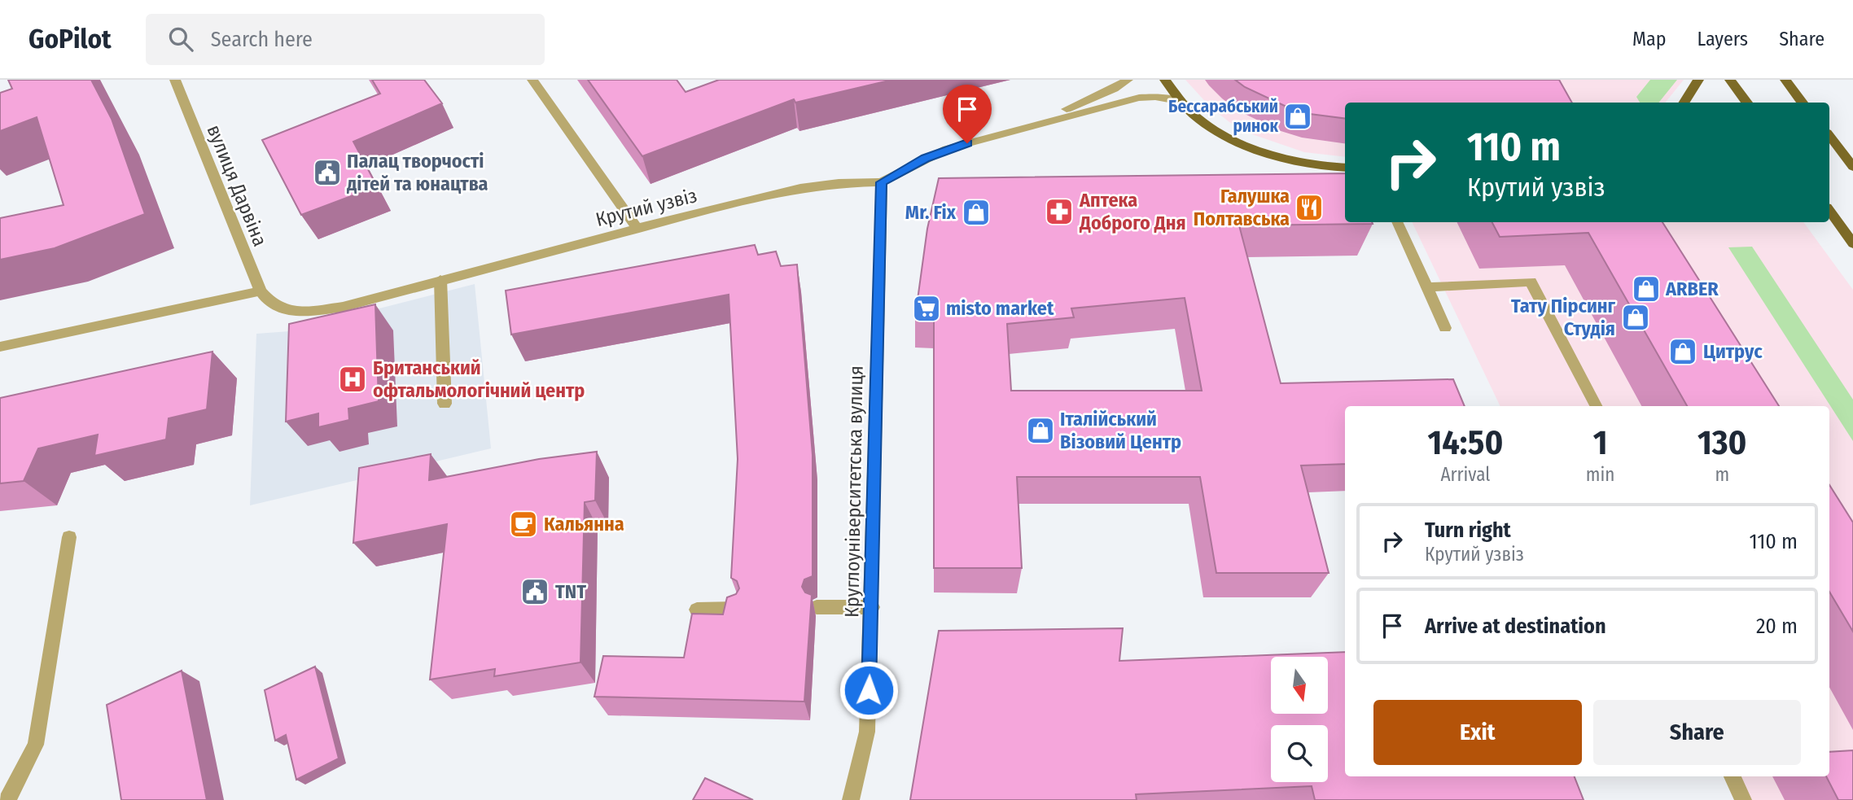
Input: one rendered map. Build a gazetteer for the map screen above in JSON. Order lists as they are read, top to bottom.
{
  "streets": {
    "street": ["вулиця Дарвіна", "Крутий узвіз", "Круглоуніверситетська вулиця"]
  },
  "crossings": [
    ["вулиця Дарвіна", "Крутий узвіз"],
    ["Крутий узвіз", "Круглоуніверситетська вулиця"]
  ],
  "places": {
    "shop": [
      "Бессарабський ринок",
      "Mr. Fix",
      "ARBER",
      "Тату Пірсинг Студія",
      "Цитрус",
      "Італійський Візовий Центр"
    ],
    "public building": ["Палац творчості дітей та юнацтва", "TNT"],
    "restaurant": ["Галушка Полтавська"],
    "pharmacy": ["Аптека Доброго Дня"],
    "supermarket": ["misto market"],
    "hospital": ["Британський офтальмологічний центр"],
    "cafe": ["Кальянна"]
  },
  "north": "bottom",
  "page": {
    "header": "GoPilot",
    "search": "Search here",
    "nav": ["Map", "Layers", "Share"],
    "turn": ["110 m", "Крутий узвіз"],
    "eta": [
      "14:50",
      "Arrival",
      "1",
      "min",
      "130",
      "m"
    ],
    "list": [
      {
        "name": "Turn right",
        "note": "Крутий узвіз",
        "value": "110 m"
      },
      {
        "name": "Arrive at destination",
        "value": "20 m"
      }
    ],
    "buttons": ["Exit", "Share"]
  }
}
